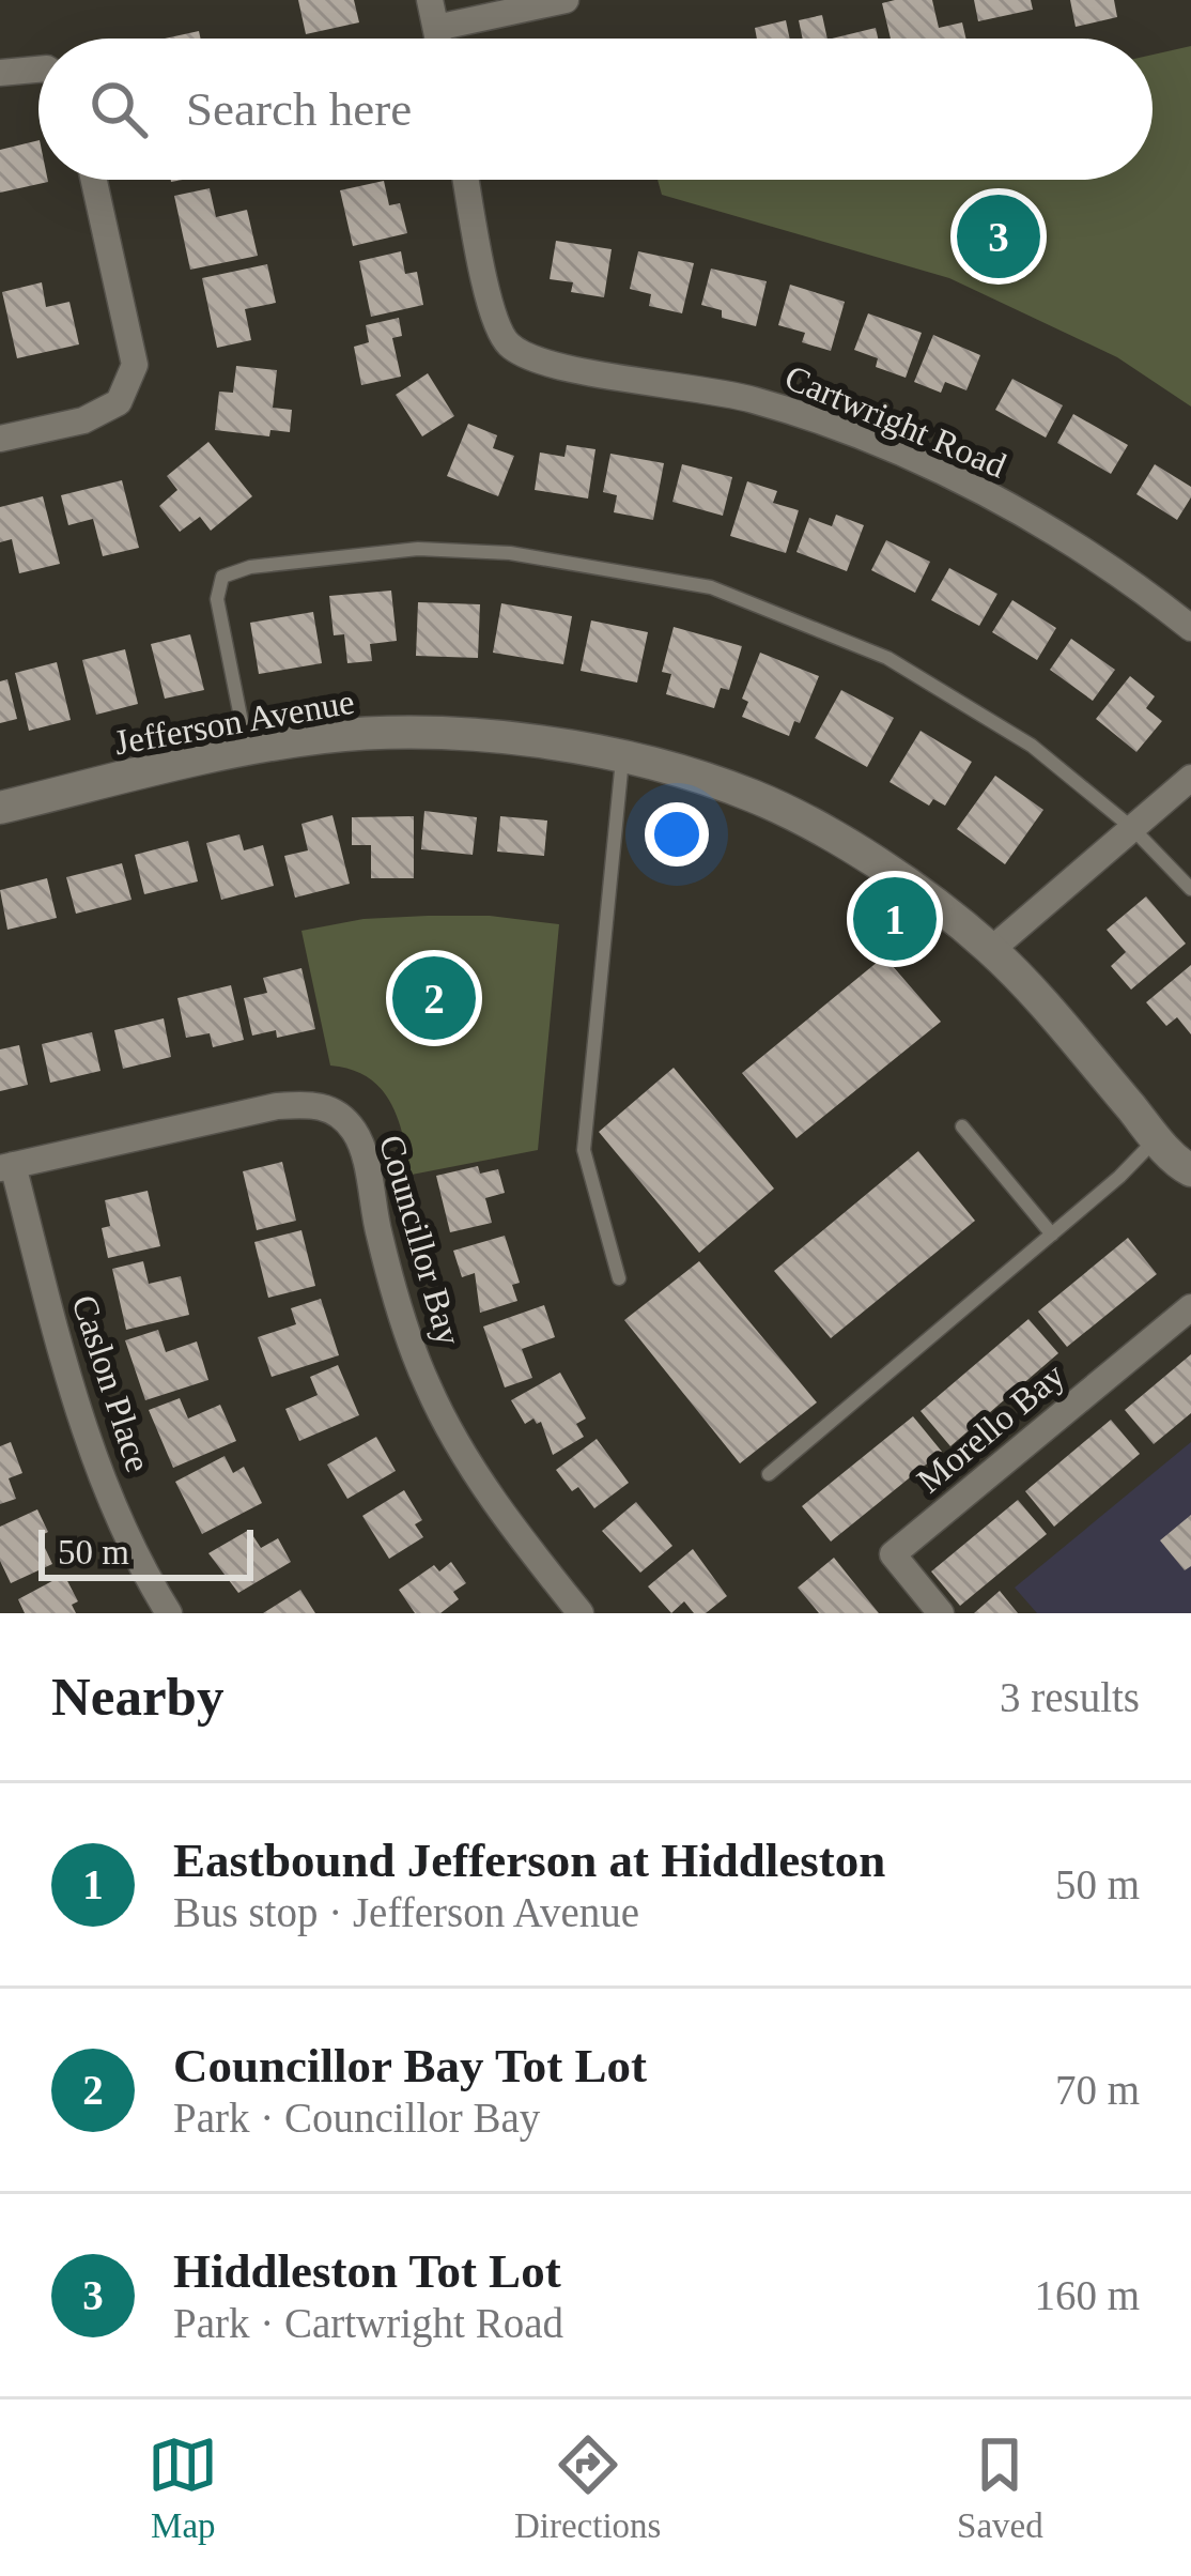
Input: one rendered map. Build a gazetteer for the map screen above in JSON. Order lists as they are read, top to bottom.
{
  "streets": {
    "street": [
      "Cartwright Road",
      "Jefferson Avenue",
      "Councillor Bay",
      "Caslon Place",
      "Morello Bay"
    ]
  },
  "crossings": [
    ["Councillor Bay", "Caslon Place"]
  ],
  "scale_bar": "50 m",
  "page": {
    "search": "Search here",
    "pins": ["3", "1", "2"],
    "scale": "50 m",
    "heading": ["Nearby", "3 results"],
    "list": [
      {
        "mark": "1",
        "name": "Eastbound Jefferson at Hiddleston",
        "note": "Bus stop · Jefferson Avenue",
        "value": "50 m"
      },
      {
        "mark": "2",
        "name": "Councillor Bay Tot Lot",
        "note": "Park · Councillor Bay",
        "value": "70 m"
      },
      {
        "mark": "3",
        "name": "Hiddleston Tot Lot",
        "note": "Park · Cartwright Road",
        "value": "160 m"
      }
    ],
    "nav": ["Map", "Directions", "Saved"]
  }
}
